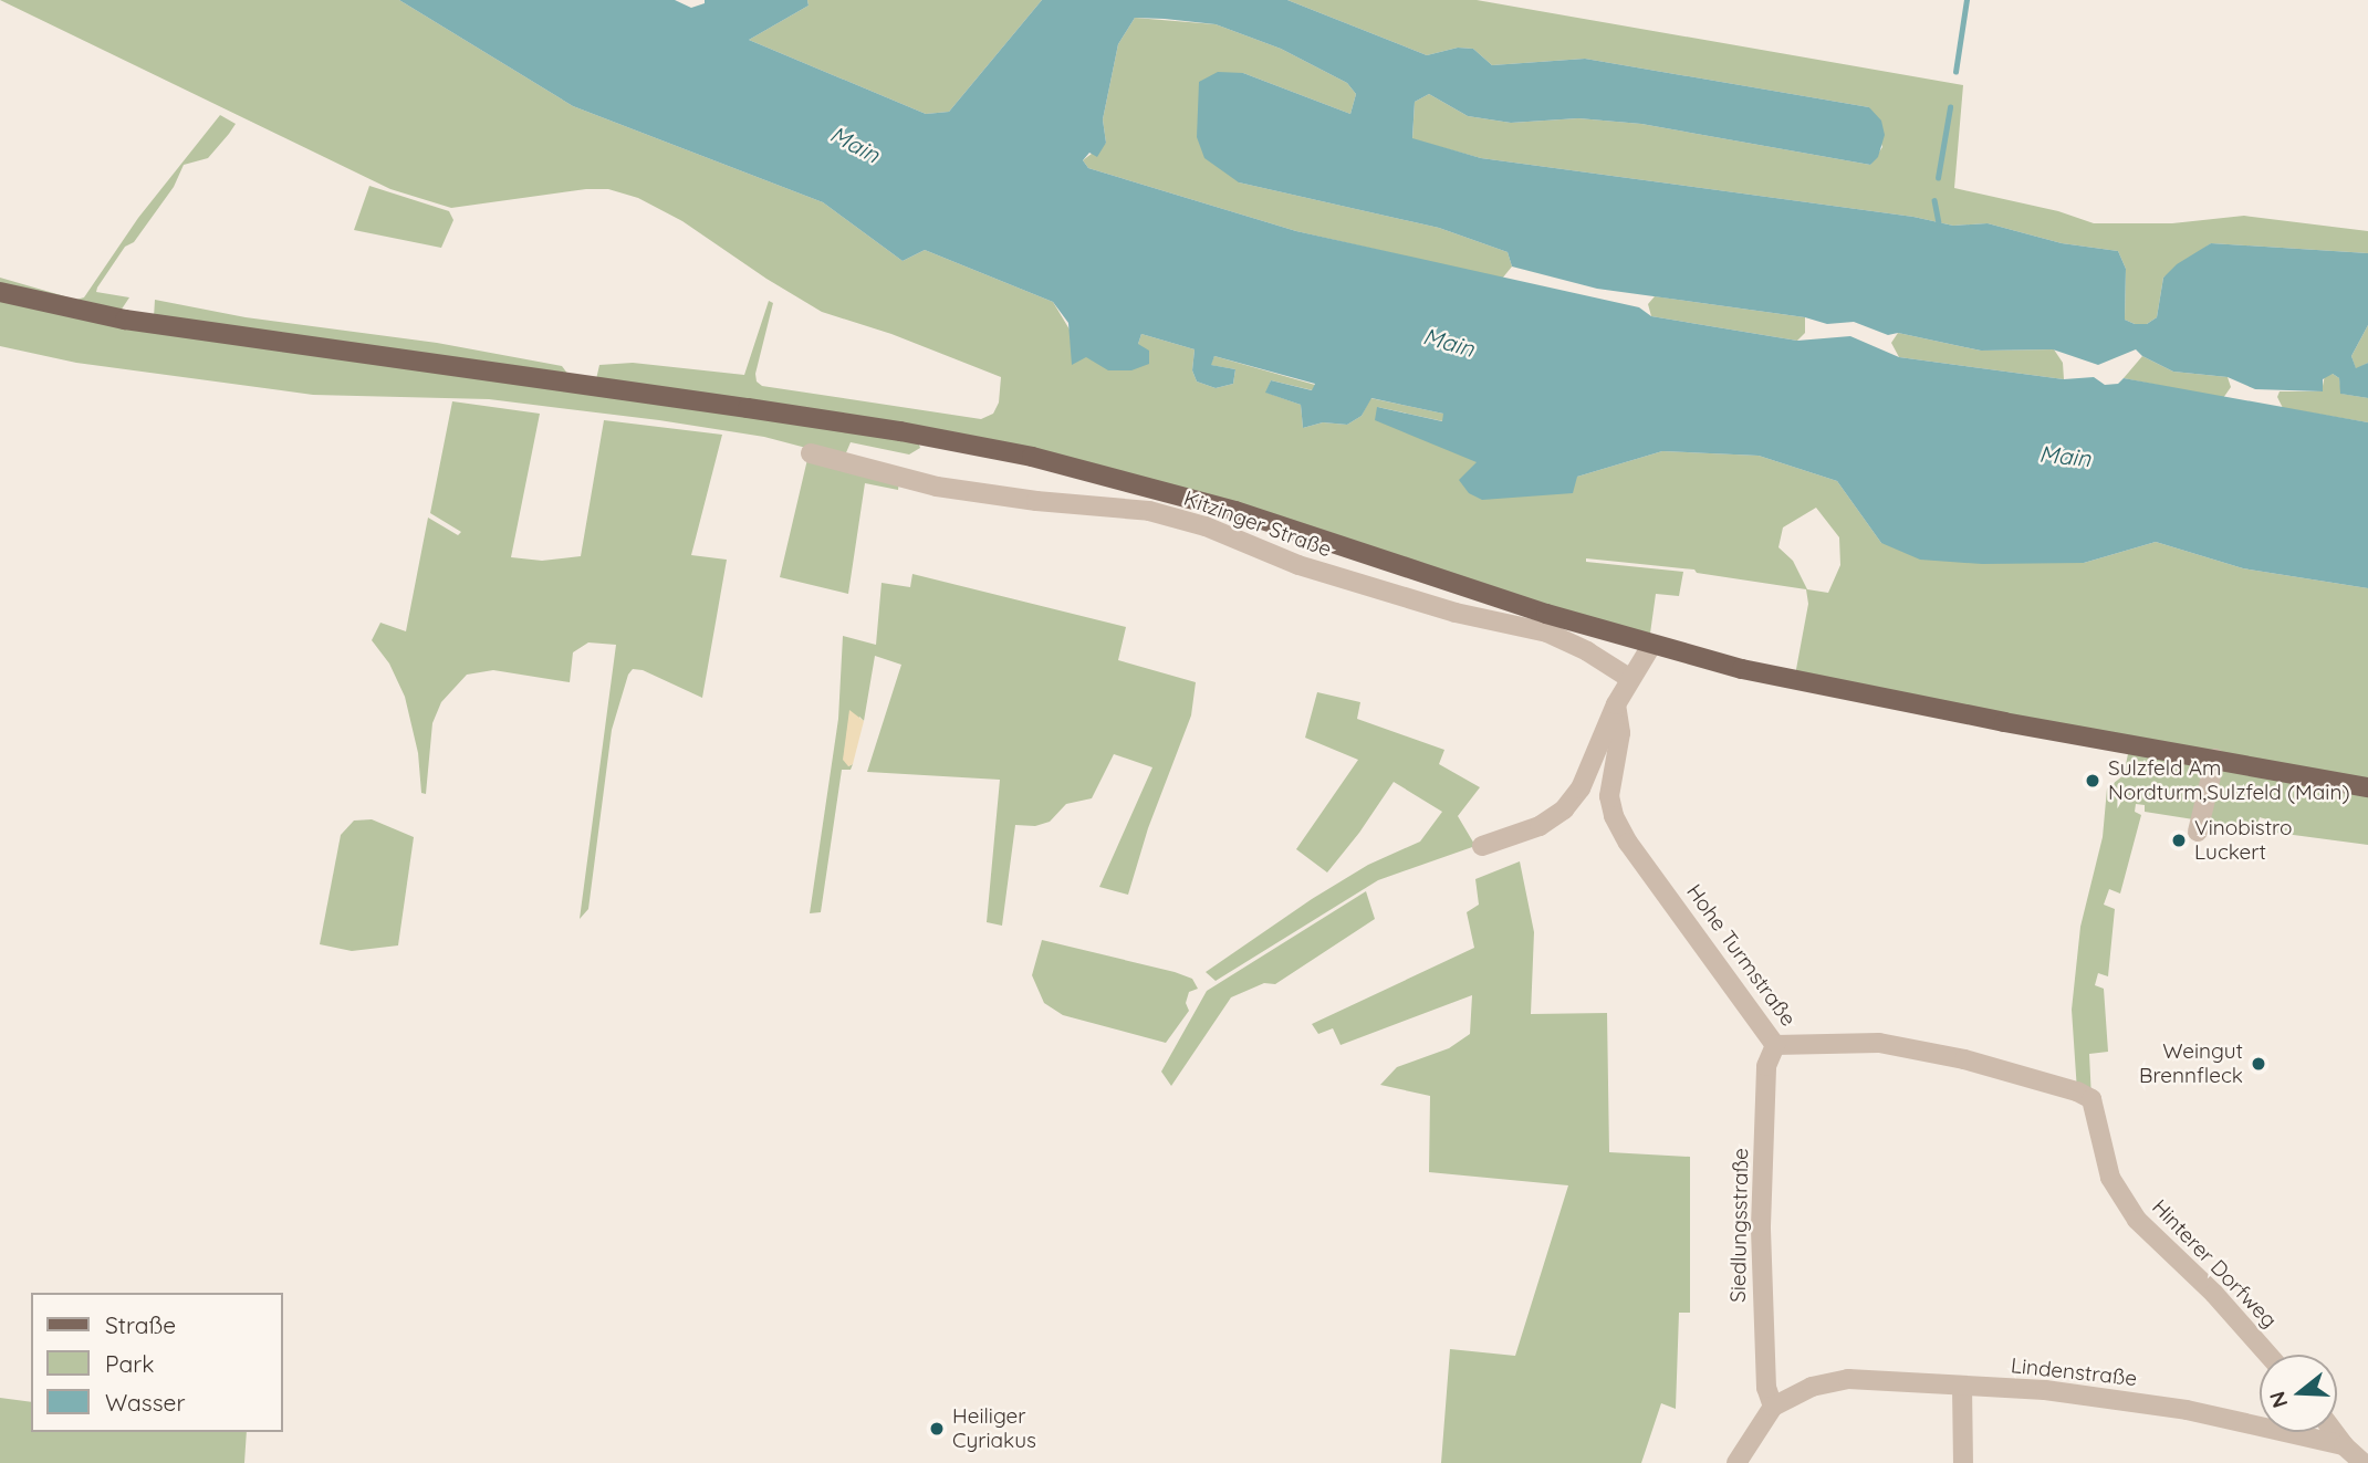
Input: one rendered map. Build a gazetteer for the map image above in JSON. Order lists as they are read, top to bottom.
{
  "streets": {
    "street": [
      "Kitzinger Straße",
      "Hohe Turmstraße",
      "Siedlungsstraße",
      "Hinterer Dorfweg",
      "Lindenstraße"
    ]
  },
  "crossings": [
    ["Kitzinger Straße", "Hohe Turmstraße"],
    ["Hohe Turmstraße", "Siedlungsstraße"],
    ["Hohe Turmstraße", "Hinterer Dorfweg"],
    ["Siedlungsstraße", "Lindenstraße"]
  ],
  "water": ["Main"],
  "places": [
    "Sulzfeld Am Nordturm,Sulzfeld (Main)",
    "Vinobistro Luckert",
    "Weingut Brennfleck",
    "Heiliger Cyriakus"
  ],
  "legend": ["Straße", "Park", "Wasser"],
  "north": "left"
}
